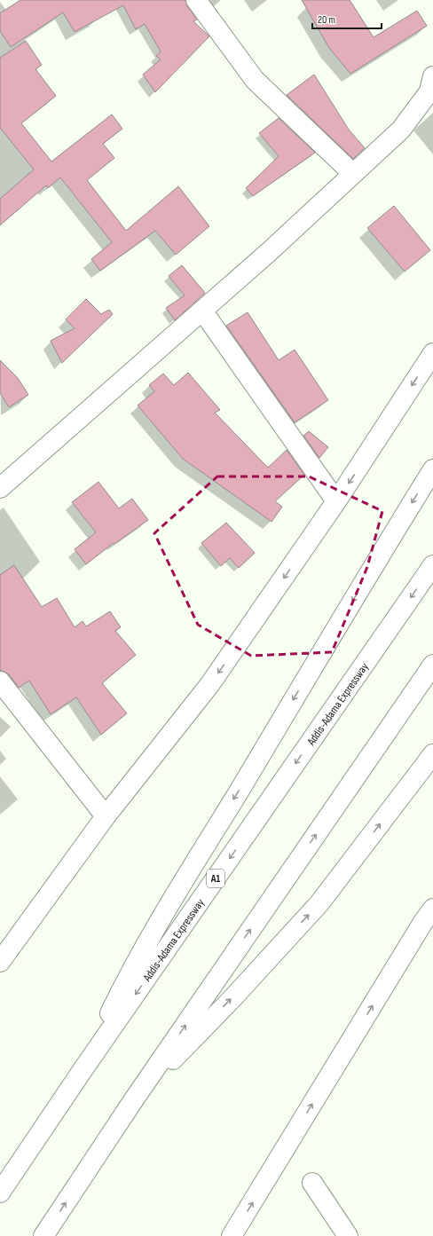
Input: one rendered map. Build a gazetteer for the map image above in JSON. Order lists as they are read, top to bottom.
{
  "streets": {
    "main road": ["Addis-Adama Expressway", "A1"]
  },
  "scale_bar": "20 m"
}
